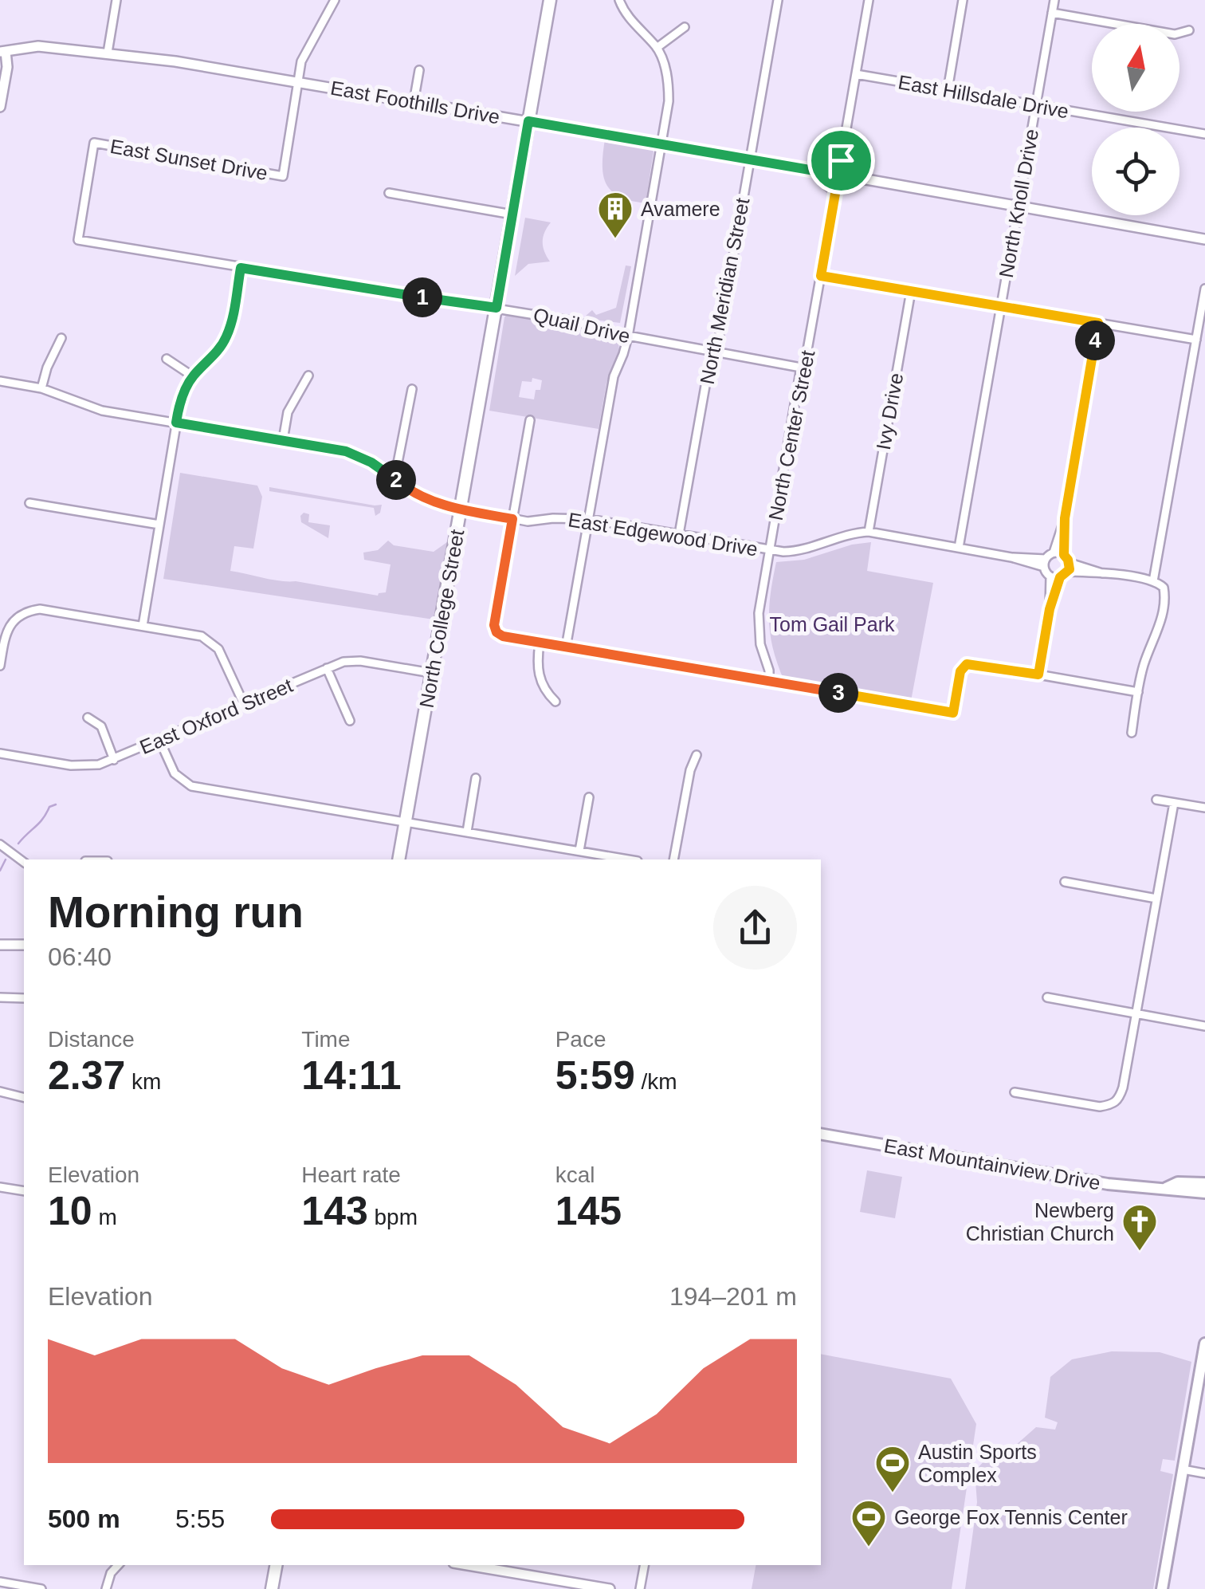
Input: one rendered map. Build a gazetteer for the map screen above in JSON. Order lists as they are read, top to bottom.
{
  "streets": {
    "main road": ["North College Street", "East Mountainview Drive"],
    "street": [
      "East Hillsdale Drive",
      "East Foothills Drive",
      "East Sunset Drive",
      "North Knoll Drive",
      "North Meridian Street",
      "Quail Drive",
      "Ivy Drive",
      "North Center Street",
      "East Edgewood Drive",
      "East Oxford Street"
    ]
  },
  "crossings": [
    ["East Hillsdale Drive", "North Knoll Drive"],
    ["East Foothills Drive", "East Sunset Drive"],
    ["East Foothills Drive", "North Meridian Street"],
    ["East Foothills Drive", "North Center Street"],
    ["East Foothills Drive", "North College Street"],
    ["East Sunset Drive", "Quail Drive"],
    ["North Knoll Drive", "East Edgewood Drive"],
    ["North Meridian Street", "Quail Drive"],
    ["North Meridian Street", "East Edgewood Drive"],
    ["Quail Drive", "North Center Street"],
    ["Quail Drive", "North College Street"],
    ["Ivy Drive", "East Edgewood Drive"],
    ["North Center Street", "East Edgewood Drive"],
    ["East Edgewood Drive", "North College Street"],
    ["North College Street", "East Oxford Street"]
  ],
  "parks": ["Tom Gail Park"],
  "places": {
    "building": ["Avamere"],
    "church": ["Newberg Christian Church"],
    "sports": ["Austin Sports Complex", "George Fox Tennis Center"]
  },
  "north": "top",
  "page": {
    "pins": [
      "1",
      "4",
      "2",
      "3"
    ],
    "heading": ["Morning run", "06:40"],
    "stats": [
      ["Distance", "2.37 km"],
      ["Time", "14:11"],
      ["Pace", "5:59 /km"],
      ["Elevation", "10 m"],
      ["Heart rate", "143 bpm"],
      ["kcal", "145"]
    ],
    "chart": ["Elevation", "194–201 m"],
    "list": [
      {
        "name": "500 m",
        "note": "5:55"
      }
    ]
  }
}
